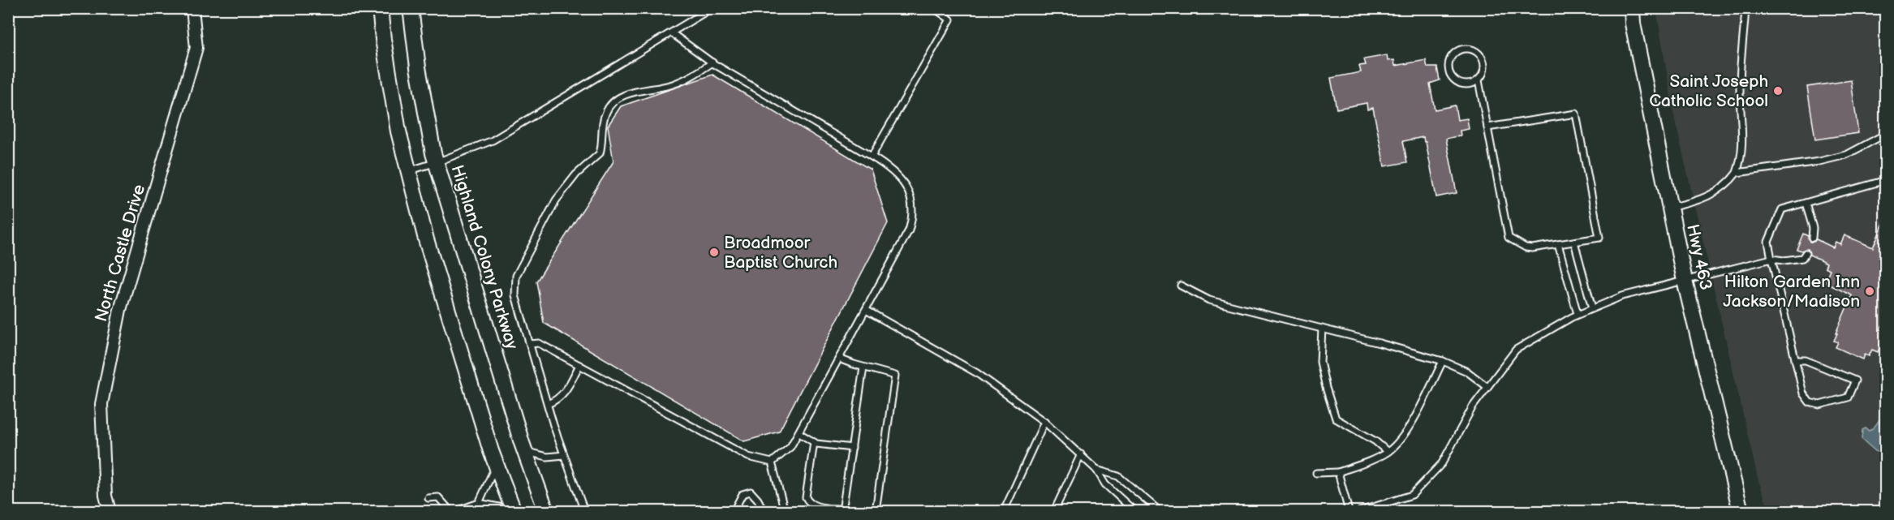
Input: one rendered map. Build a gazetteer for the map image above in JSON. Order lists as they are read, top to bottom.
{
  "streets": {
    "street": ["North Castle Drive", "Highland Colony Parkway", "Hwy 463"]
  },
  "places": ["Saint Joseph Catholic School", "Broadmoor Baptist Church", "Hilton Garden Inn Jackson/Madison"]
}
